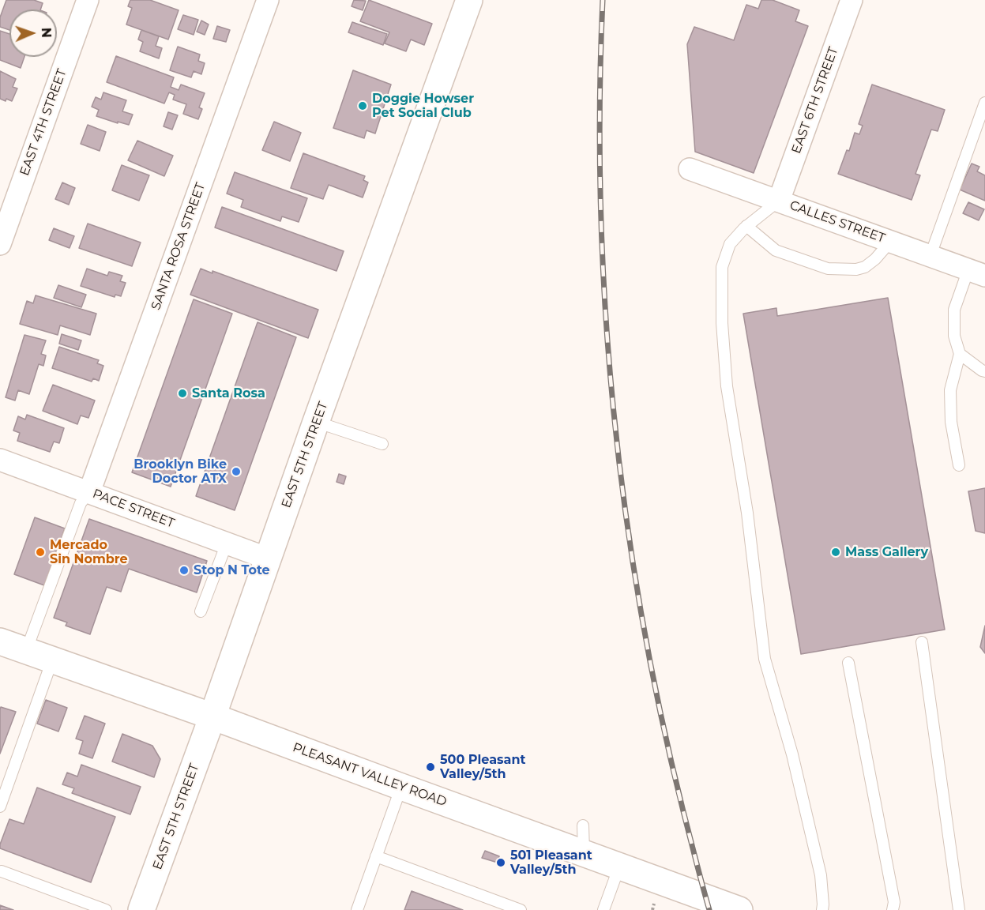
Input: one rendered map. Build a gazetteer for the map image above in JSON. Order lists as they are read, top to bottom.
{
  "streets": {
    "street": [
      "EAST 6TH STREET",
      "EAST 4TH STREET",
      "CALLES STREET",
      "SANTA ROSA STREET",
      "EAST 5TH STREET",
      "PACE STREET",
      "PLEASANT VALLEY ROAD"
    ]
  },
  "crossings": [
    ["EAST 6TH STREET", "CALLES STREET"],
    ["SANTA ROSA STREET", "PACE STREET"],
    ["EAST 5TH STREET", "PACE STREET"],
    ["EAST 5TH STREET", "PLEASANT VALLEY ROAD"]
  ],
  "places": [
    "Doggie Howser Pet Social Club",
    "Santa Rosa",
    "Brooklyn Bike Doctor ATX",
    "Mercado Sin Nombre",
    "Mass Gallery",
    "Stop N Tote",
    "500 Pleasant Valley/5th",
    "501 Pleasant Valley/5th"
  ],
  "north": "right"
}
